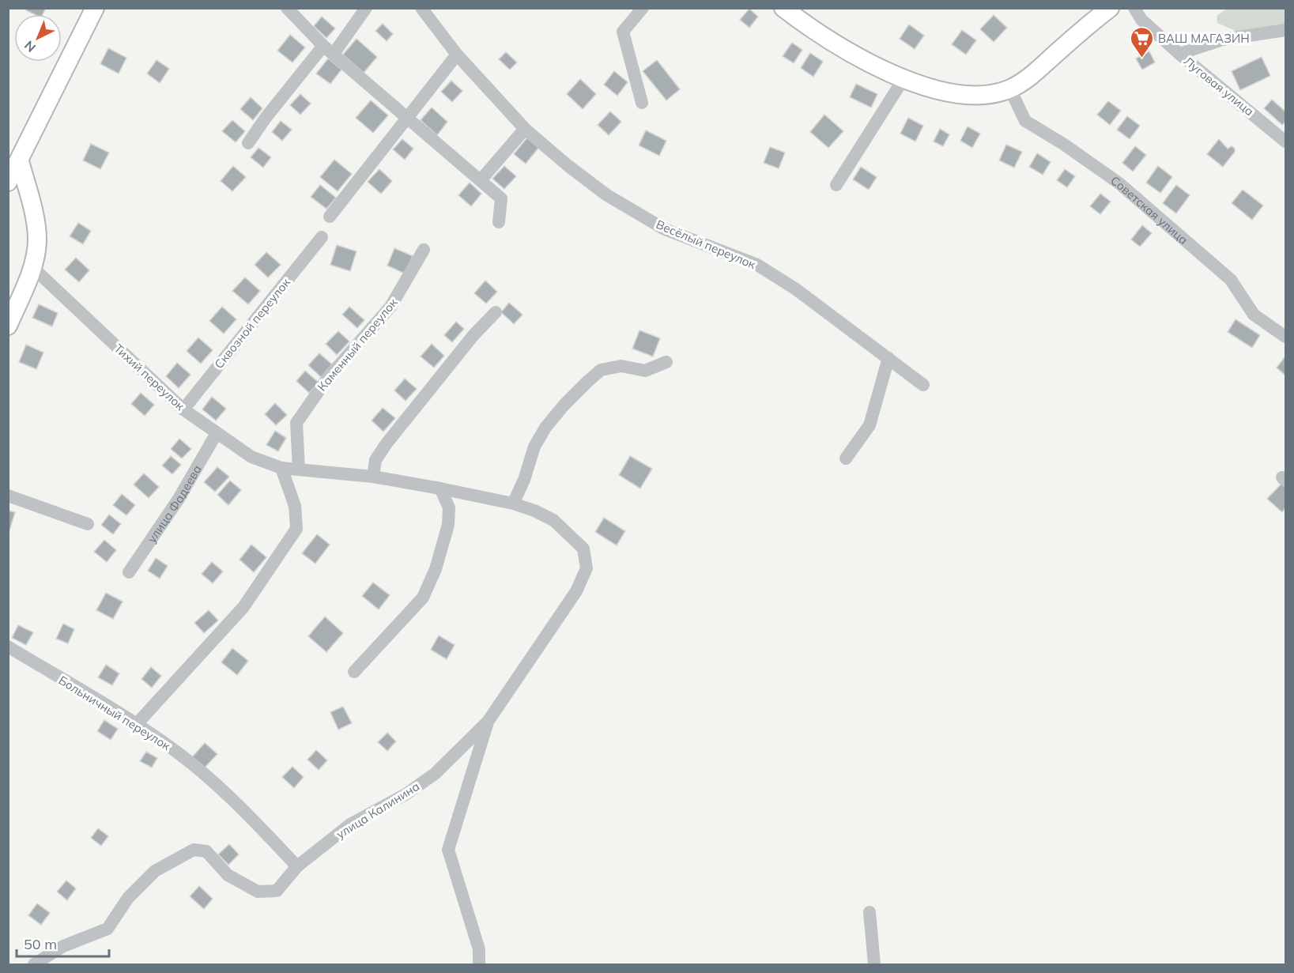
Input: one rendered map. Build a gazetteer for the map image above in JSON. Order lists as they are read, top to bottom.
{
  "streets": {
    "street": [
      "Луговая улица",
      "Советская улица",
      "Весёлый переулок",
      "Сквозной переулок",
      "Каменный переулок",
      "Тихий переулок",
      "улица Фадеева",
      "Больничный переулок",
      "улица Калинина"
    ]
  },
  "crossings": [
    ["Сквозной переулок", "Тихий переулок"],
    ["Каменный переулок", "Тихий переулок"],
    ["Тихий переулок", "улица Фадеева"],
    ["Тихий переулок", "улица Калинина"],
    ["Больничный переулок", "улица Калинина"]
  ],
  "places": {
    "supermarket": ["ВАШ МАГАЗИН"]
  },
  "scale_bar": "50 m",
  "north": "bottom left"
}
